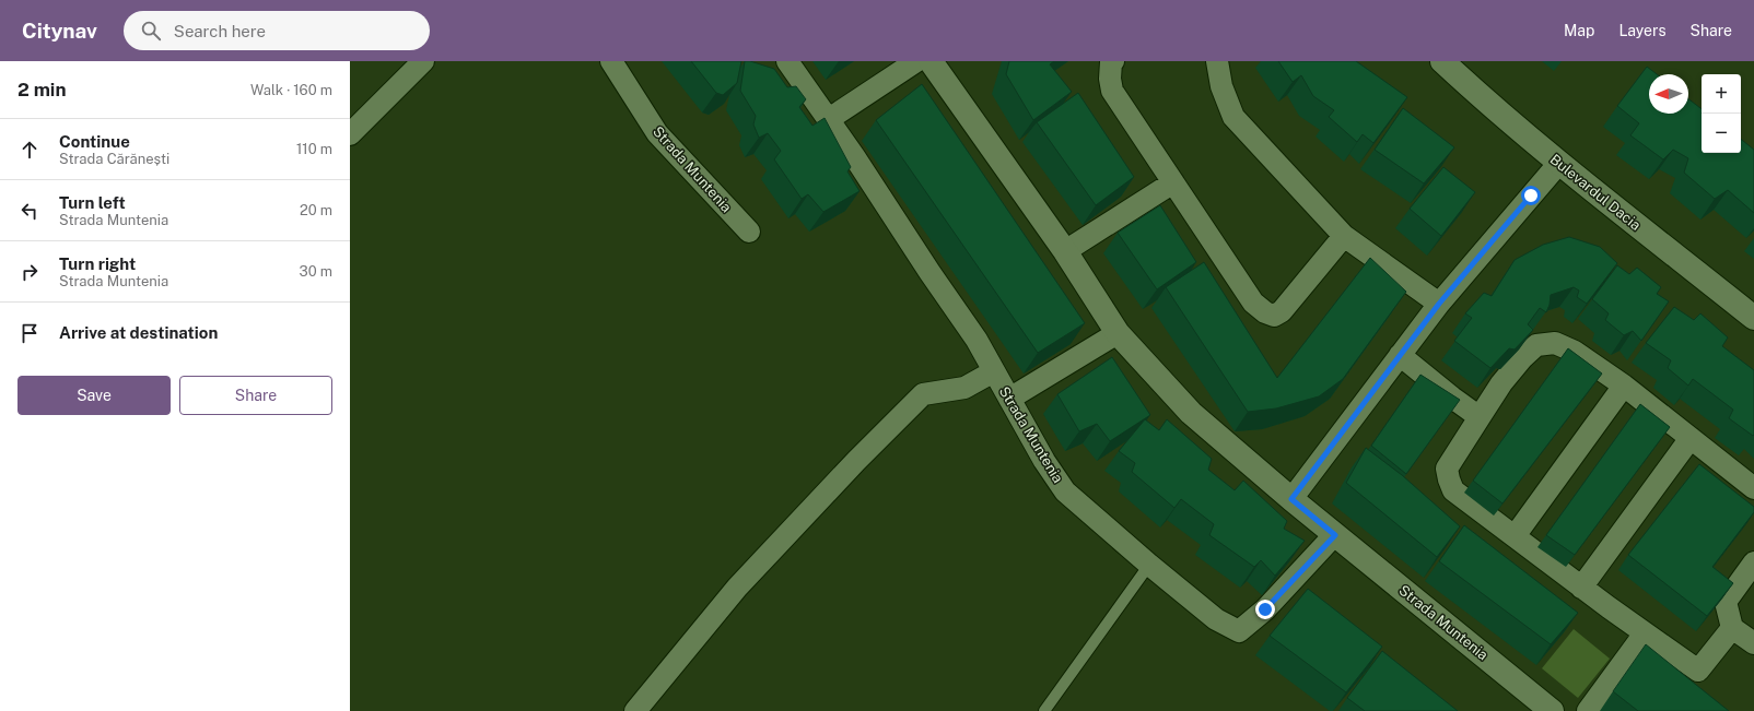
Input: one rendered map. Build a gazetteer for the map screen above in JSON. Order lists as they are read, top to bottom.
{
  "streets": {
    "street": ["Strada Muntenia", "Bulevardul Dacia"]
  },
  "north": "left",
  "page": {
    "header": "Citynav",
    "search": "Search here",
    "nav": ["Map", "Layers", "Share"],
    "heading": ["2 min", "Walk · 160 m"],
    "map_buttons": ["+", "−"],
    "list": [
      ["Continue", "Strada Cărănești", "110 m"],
      ["Turn left", "Strada Muntenia", "20 m"],
      ["Turn right", "Strada Muntenia", "30 m"],
      "Arrive at destination"
    ],
    "buttons": ["Save", "Share"]
  }
}
